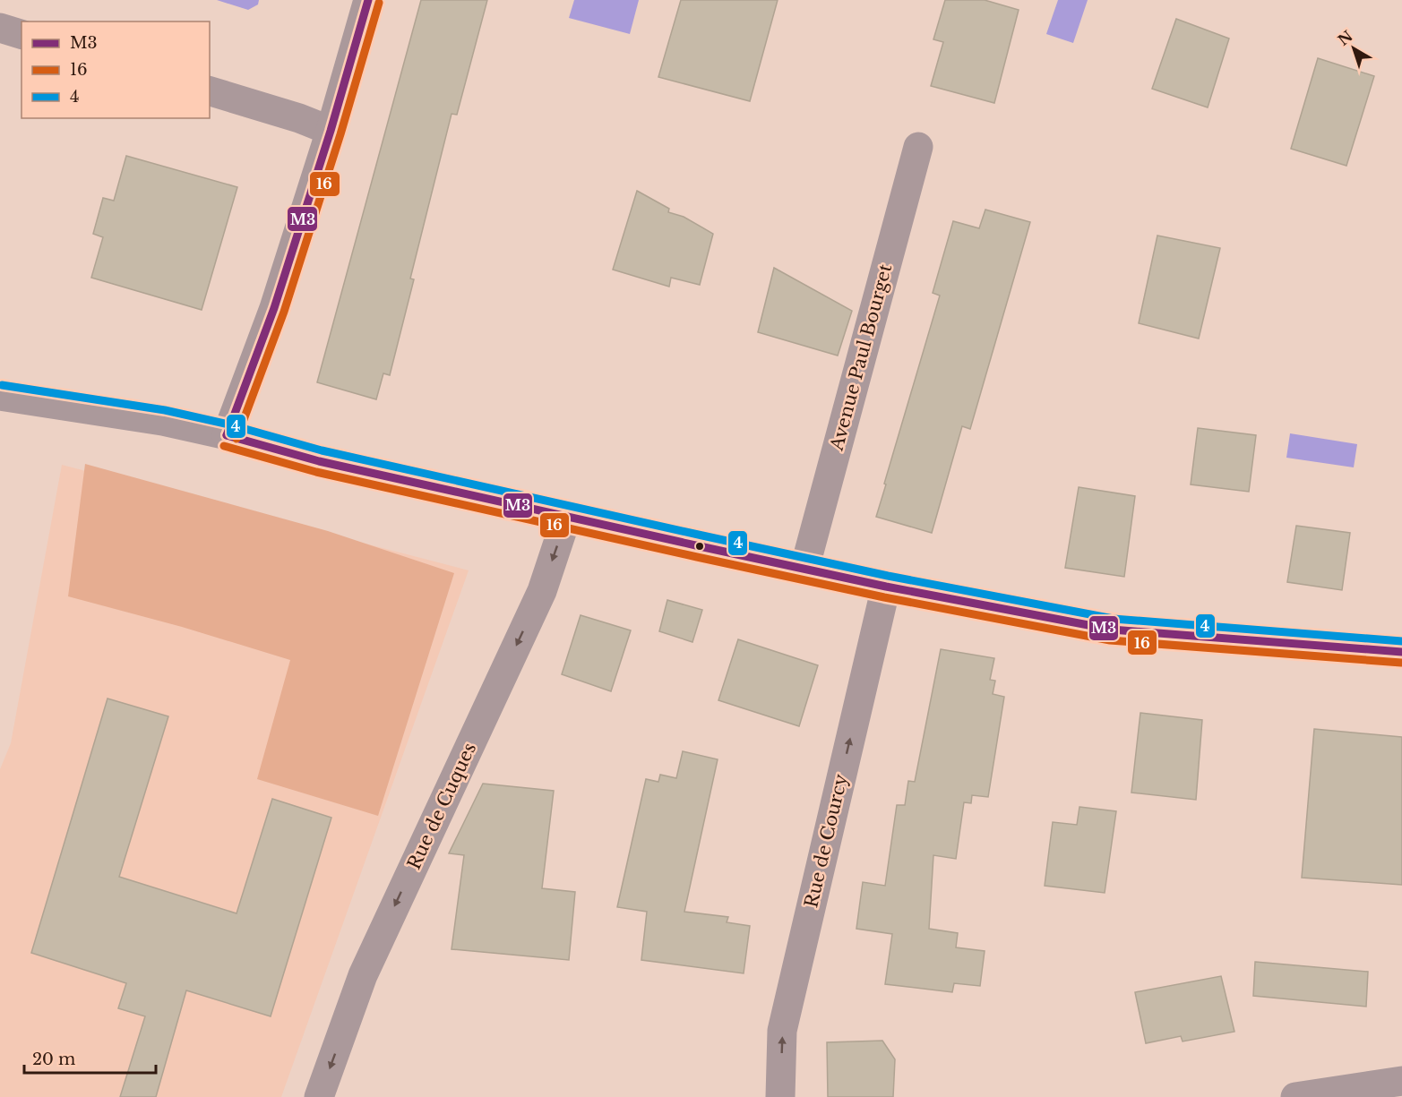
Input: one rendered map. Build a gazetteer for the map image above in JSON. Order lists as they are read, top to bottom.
{
  "streets": {
    "street": ["Avenue Paul Bourget", "Rue de Cuques", "Rue de Courcy"]
  },
  "one_way": ["Rue de Cuques", "Rue de Courcy"],
  "lines": ["transit line M3", "transit line 16", "transit line 4"],
  "legend": ["M3", "16", "4"],
  "scale_bar": "20 m",
  "north": "top left"
}
